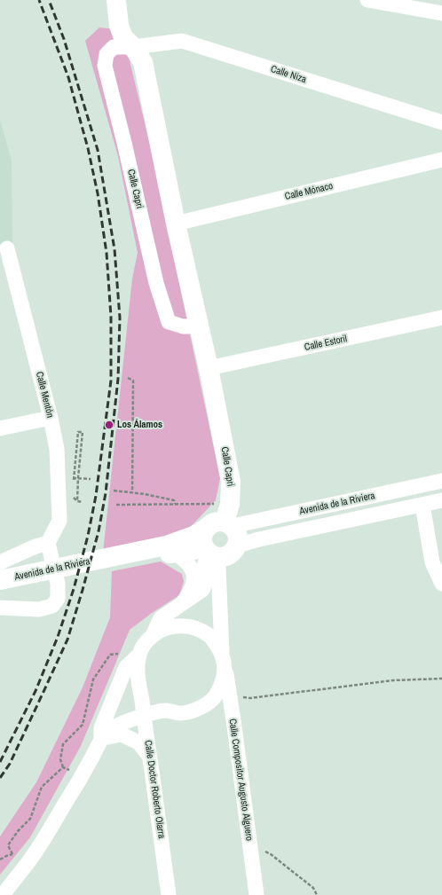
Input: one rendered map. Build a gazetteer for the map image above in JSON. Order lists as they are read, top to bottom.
{
  "streets": {
    "street": [
      "Calle Niza",
      "Calle Capri",
      "Calle Mónaco",
      "Calle Estoril",
      "Calle Mentón",
      "Avenida de la Riviera",
      "Calle Compositor Augusto Alguero",
      "Calle Doctor Roberto Olarra"
    ]
  },
  "crossings": [
    ["Calle Niza", "Calle Capri"],
    ["Calle Capri", "Calle Mónaco"],
    ["Calle Capri", "Calle Estoril"],
    ["Calle Capri", "Avenida de la Riviera"],
    ["Calle Capri", "Calle Compositor Augusto Alguero"],
    ["Avenida de la Riviera", "Calle Compositor Augusto Alguero"],
    ["Calle Compositor Augusto Alguero", "Calle Doctor Roberto Olarra"]
  ],
  "places": ["Los Álamos"]
}
